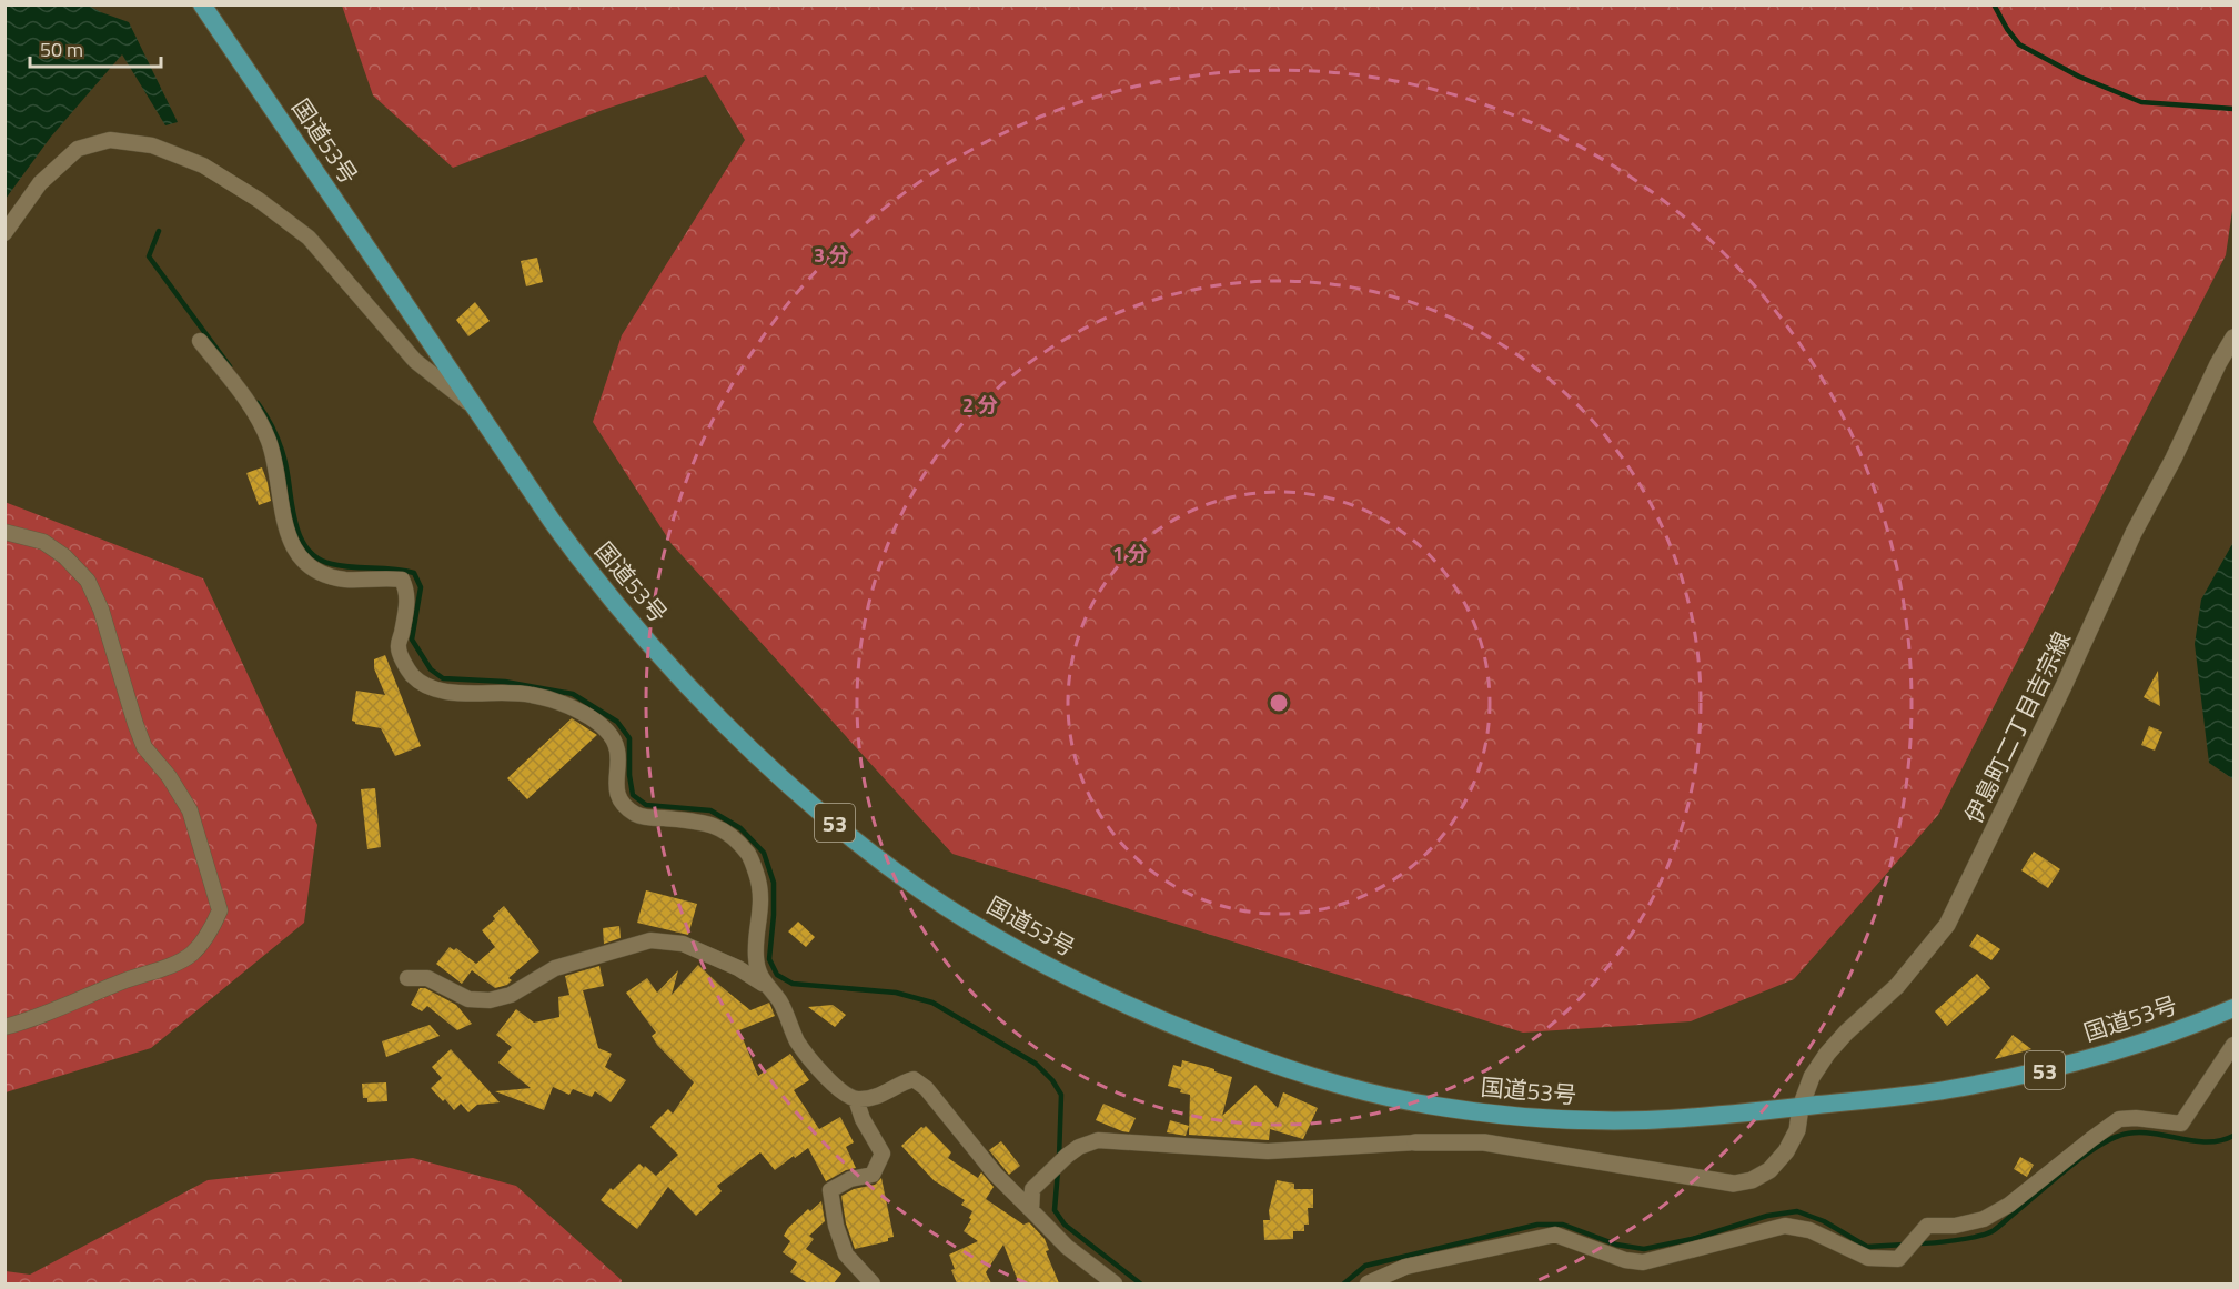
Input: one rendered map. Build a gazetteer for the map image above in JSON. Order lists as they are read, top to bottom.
{
  "streets": {
    "highway": ["国道53号", "53"],
    "street": ["伊島町二丁目吉宗線"]
  },
  "crossings": [
    ["国道53号", "伊島町二丁目吉宗線"]
  ],
  "scale_bar": "50 m",
  "rings": ["3 分", "2 分", "1 分"]
}
